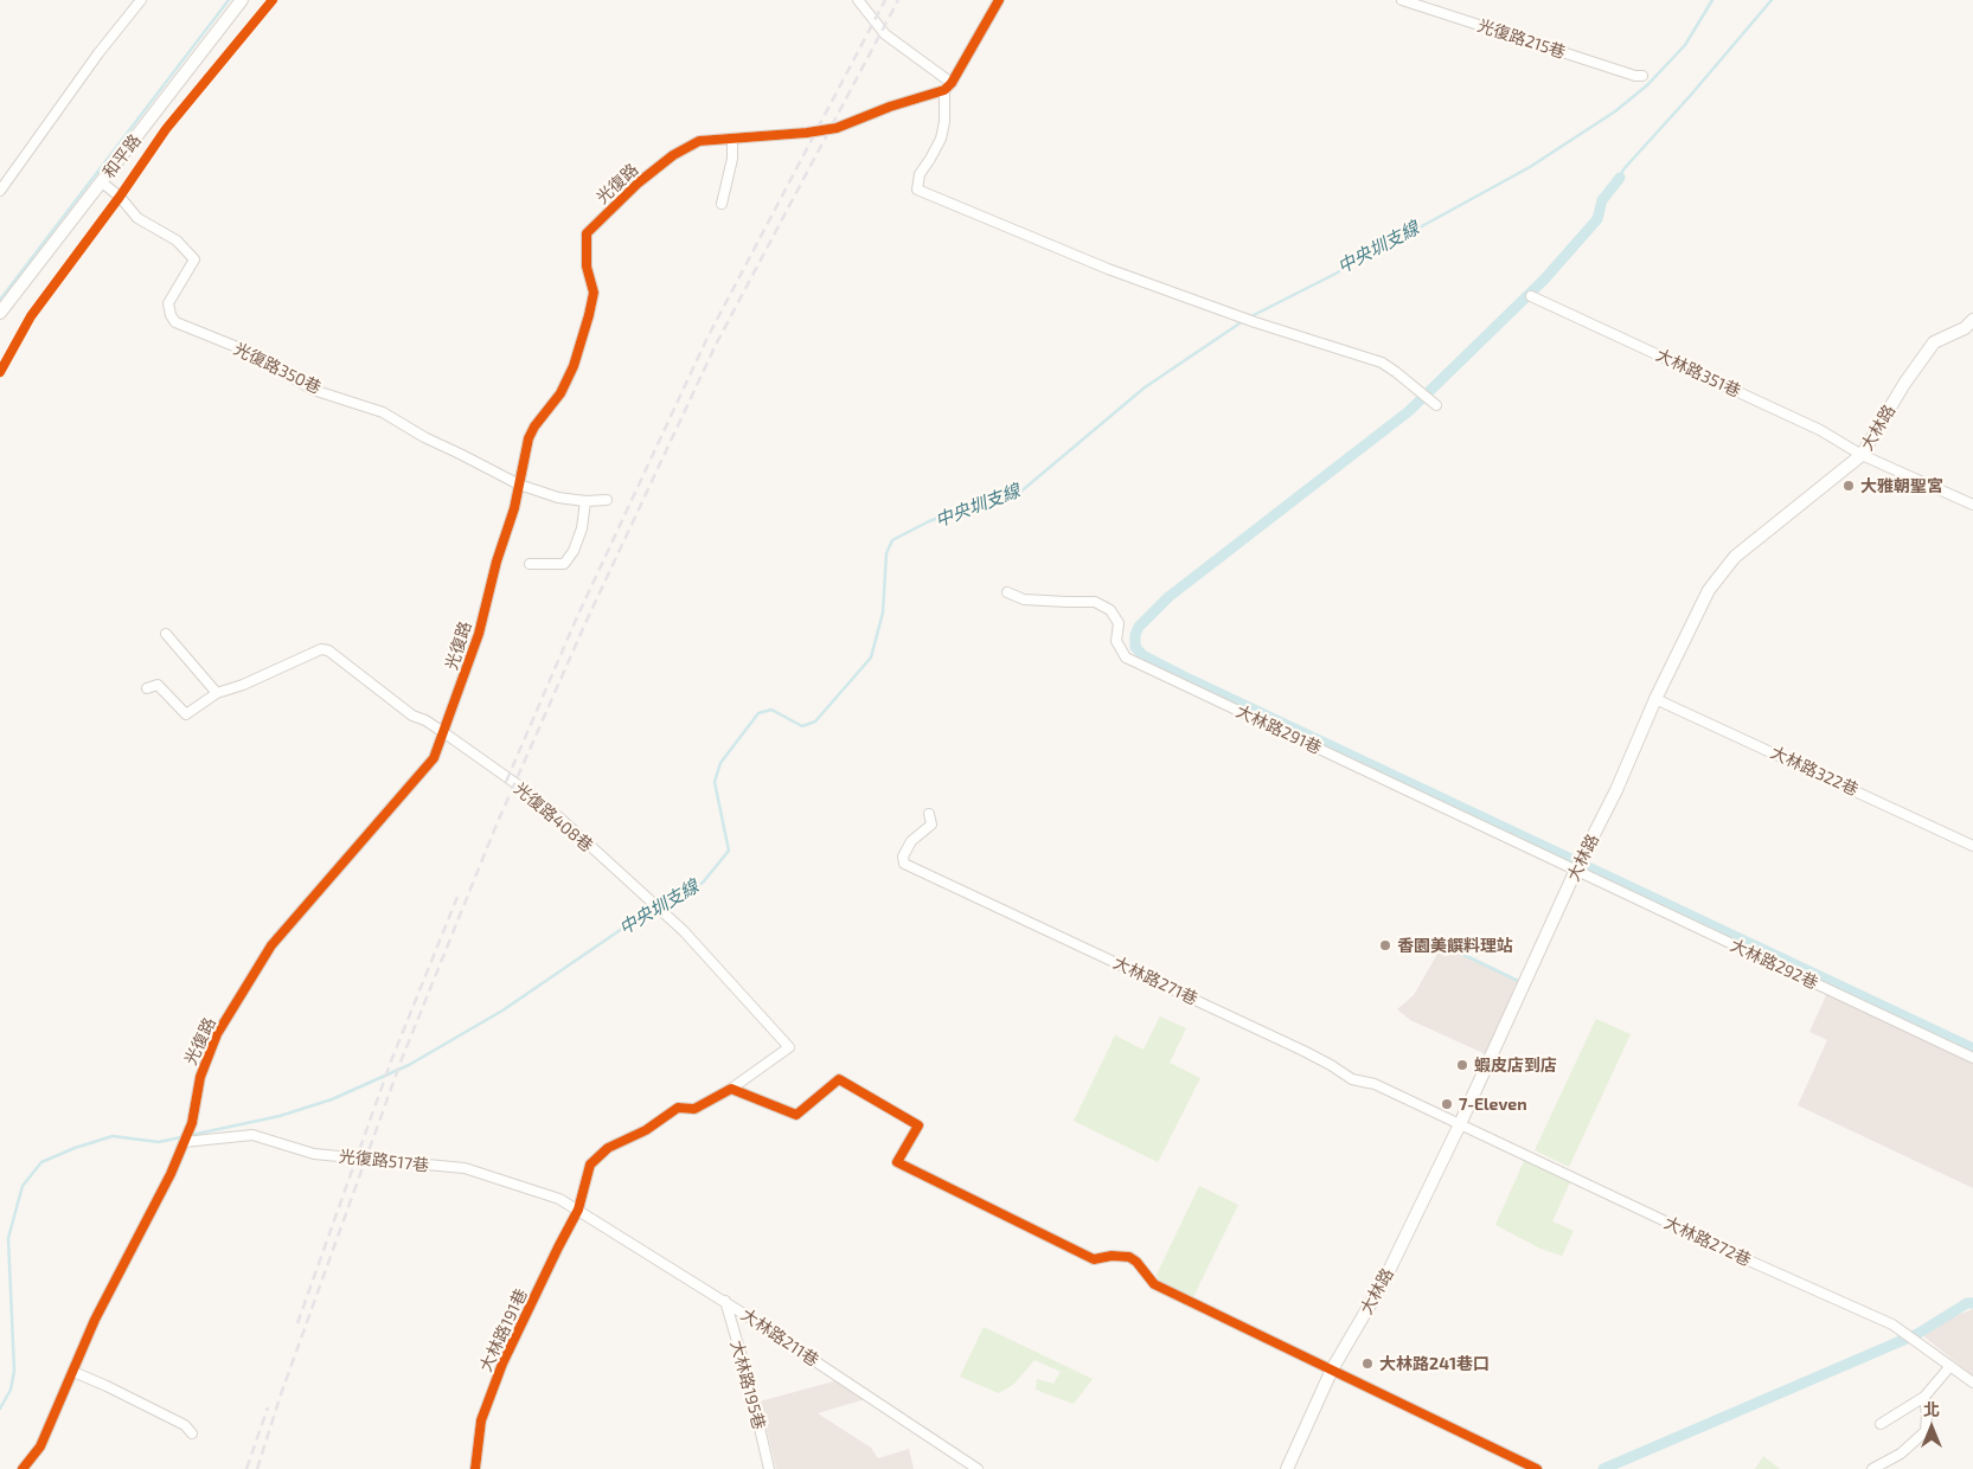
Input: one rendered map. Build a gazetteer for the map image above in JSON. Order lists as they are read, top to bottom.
{
  "streets": {
    "street": [
      "光復路215巷",
      "和平路",
      "光復路",
      "光復路350巷",
      "大林路351巷",
      "大林路",
      "大林路291巷",
      "大林路322巷",
      "光復路408巷",
      "大林路292巷",
      "大林路271巷",
      "光復路517巷",
      "大林路272巷",
      "大林路191巷",
      "大林路211巷",
      "大林路195巷"
    ]
  },
  "crossings": [
    ["和平路", "光復路350巷"],
    ["光復路", "光復路350巷"],
    ["光復路", "光復路408巷"],
    ["光復路", "光復路517巷"],
    ["大林路351巷", "大林路"],
    ["大林路", "大林路291巷"],
    ["大林路", "大林路322巷"],
    ["大林路", "大林路292巷"],
    ["大林路", "大林路271巷"],
    ["大林路", "大林路272巷"],
    ["大林路291巷", "大林路292巷"],
    ["光復路408巷", "大林路191巷"],
    ["大林路271巷", "大林路272巷"],
    ["光復路517巷", "大林路191巷"],
    ["光復路517巷", "大林路211巷"],
    ["大林路191巷", "大林路211巷"],
    ["大林路211巷", "大林路195巷"]
  ],
  "water": ["中央圳支線"],
  "places": [
    "大雅朝聖宮",
    "香園美饌料理站",
    "蝦皮店到店",
    "7-Eleven",
    "大林路241巷口"
  ],
  "north": "top"
}
